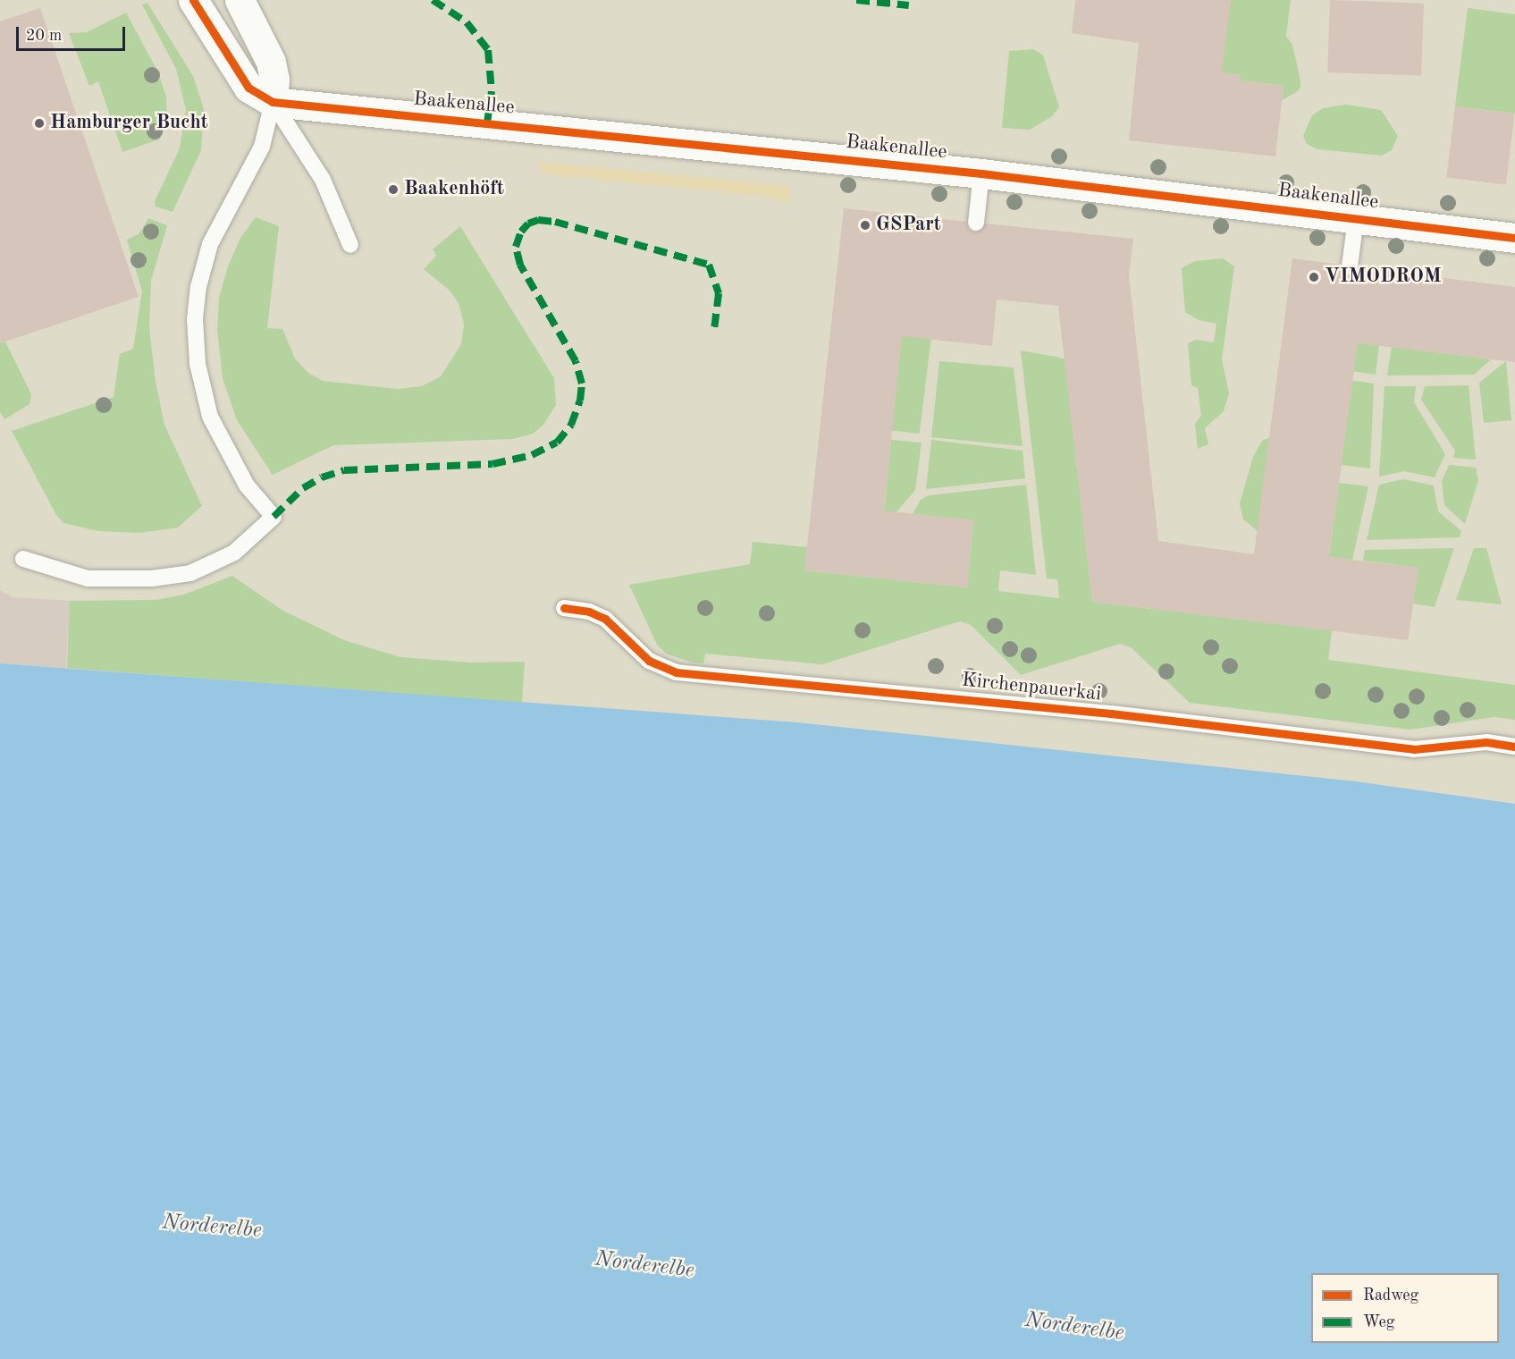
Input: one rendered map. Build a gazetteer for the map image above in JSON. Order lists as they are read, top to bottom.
{
  "streets": {
    "street": ["Baakenallee"],
    "lane": ["Kirchenpauerkai"]
  },
  "water": ["Norderelbe"],
  "places": [
    "Hamburger Bucht",
    "Baakenhöft",
    "GSPart",
    "VIMODROM"
  ],
  "legend": ["Radweg", "Weg"],
  "scale_bar": "20 m"
}
